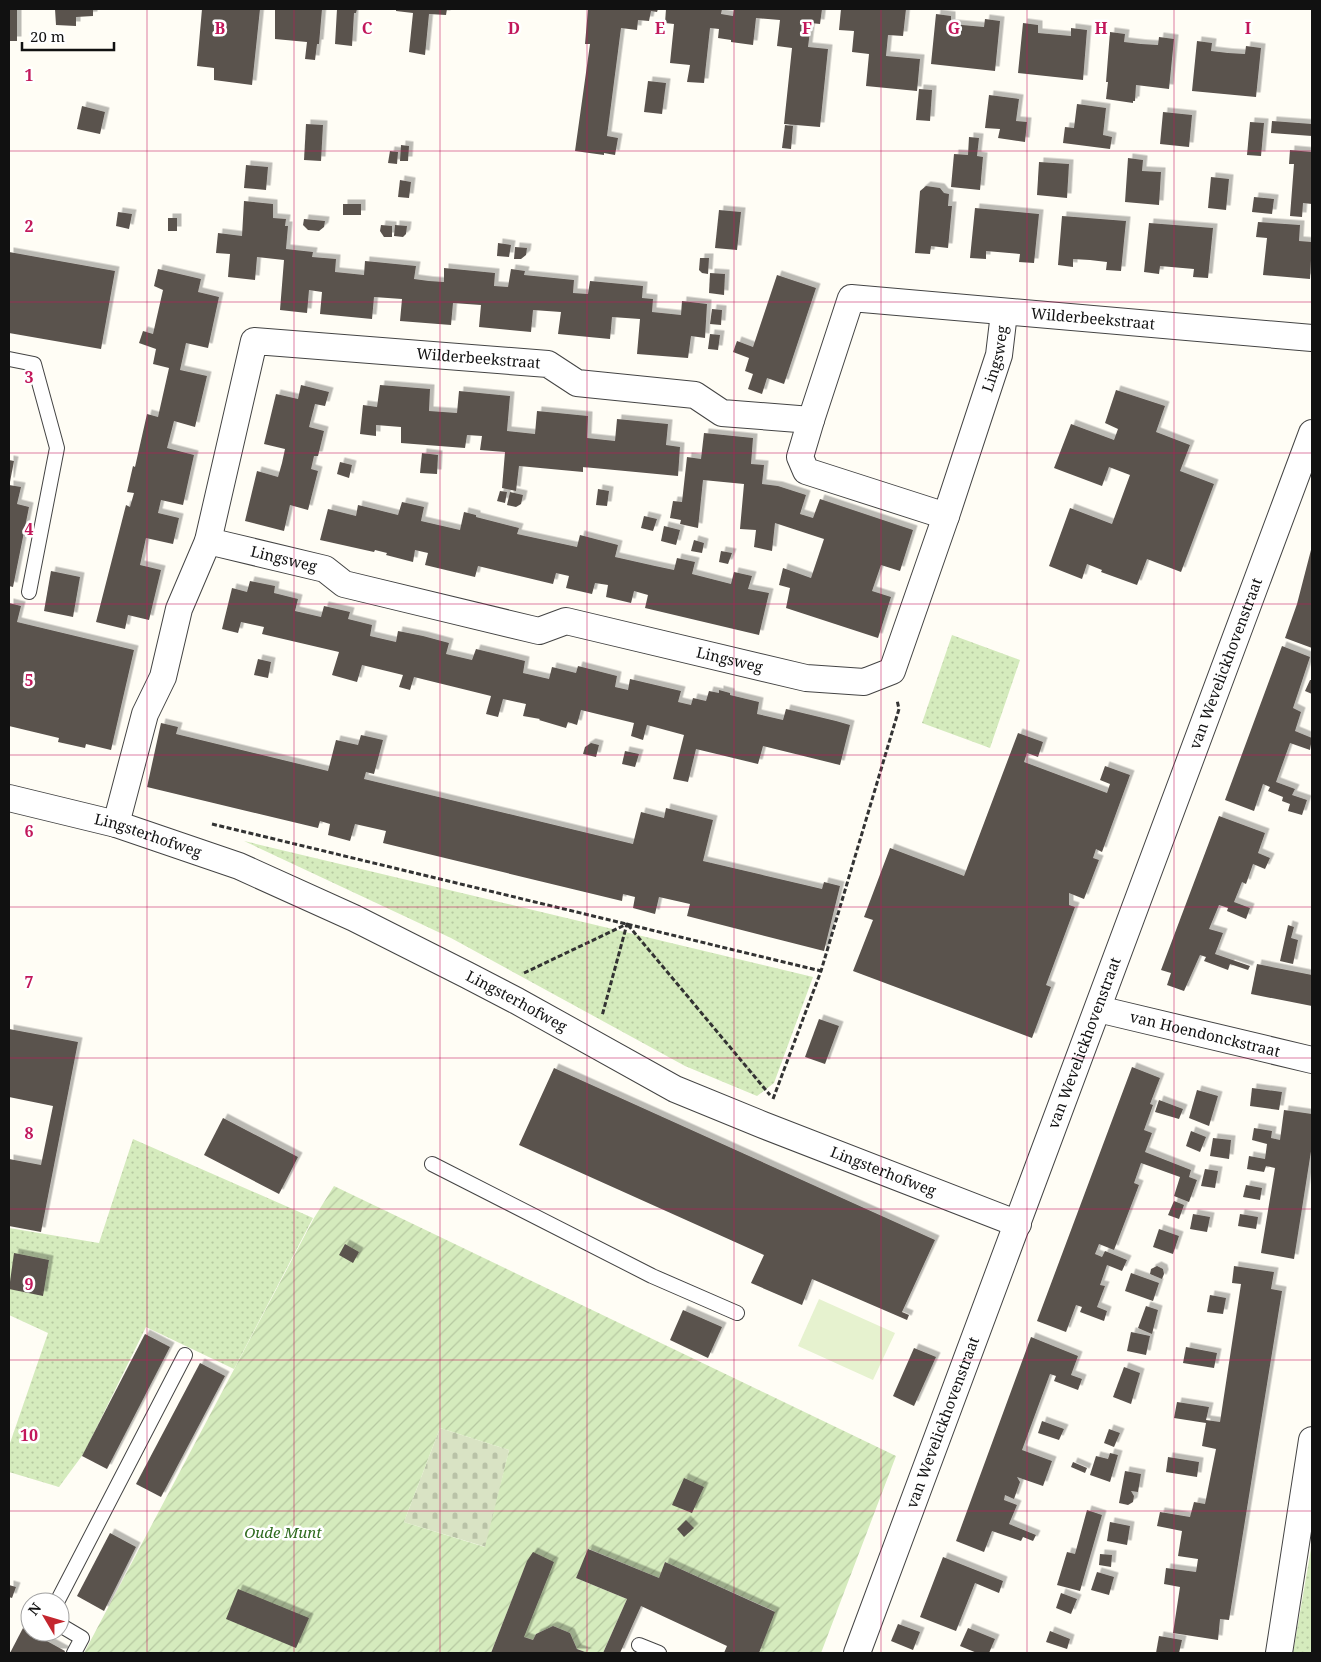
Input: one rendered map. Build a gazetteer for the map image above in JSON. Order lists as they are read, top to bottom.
{
  "streets": {
    "street": [
      "Wilderbeekstraat",
      "Lingsweg",
      "van Wevelickhovenstraat",
      "Lingsterhofweg",
      "van Hoendonckstraat"
    ]
  },
  "crossings": [
    ["Wilderbeekstraat", "Lingsweg"],
    ["van Wevelickhovenstraat", "Lingsterhofweg"],
    ["van Wevelickhovenstraat", "van Hoendonckstraat"]
  ],
  "parks": ["Oude Munt"],
  "scale_bar": "20 m",
  "north": "top left",
  "grid": {
    "columns": [
      "B",
      "C",
      "D",
      "E",
      "F",
      "G",
      "H",
      "I"
    ],
    "rows": [
      "1",
      "2",
      "3",
      "4",
      "5",
      "6",
      "7",
      "8",
      "9",
      "10"
    ]
  }
}
